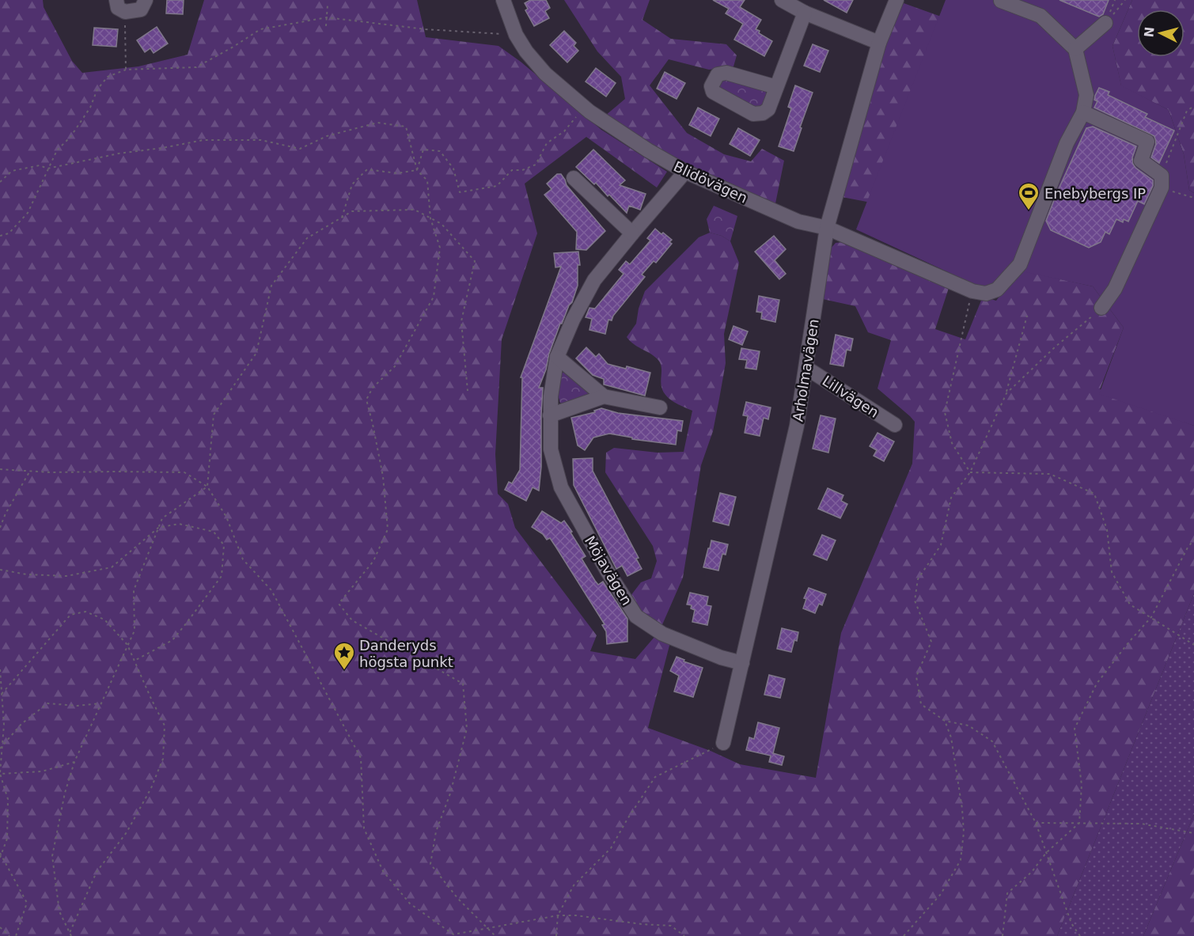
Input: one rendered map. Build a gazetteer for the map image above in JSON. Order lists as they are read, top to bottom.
{
  "streets": {
    "street": [
      "Blidövägen",
      "Arholmavägen",
      "Lillvägen",
      "Möjavägen"
    ]
  },
  "crossings": [
    ["Blidövägen", "Arholmavägen"],
    ["Blidövägen", "Möjavägen"],
    ["Arholmavägen", "Lillvägen"],
    ["Arholmavägen", "Möjavägen"]
  ],
  "places": {
    "sports": ["Enebybergs IP"],
    "place": ["Danderyds högsta punkt"]
  },
  "north": "left"
}
